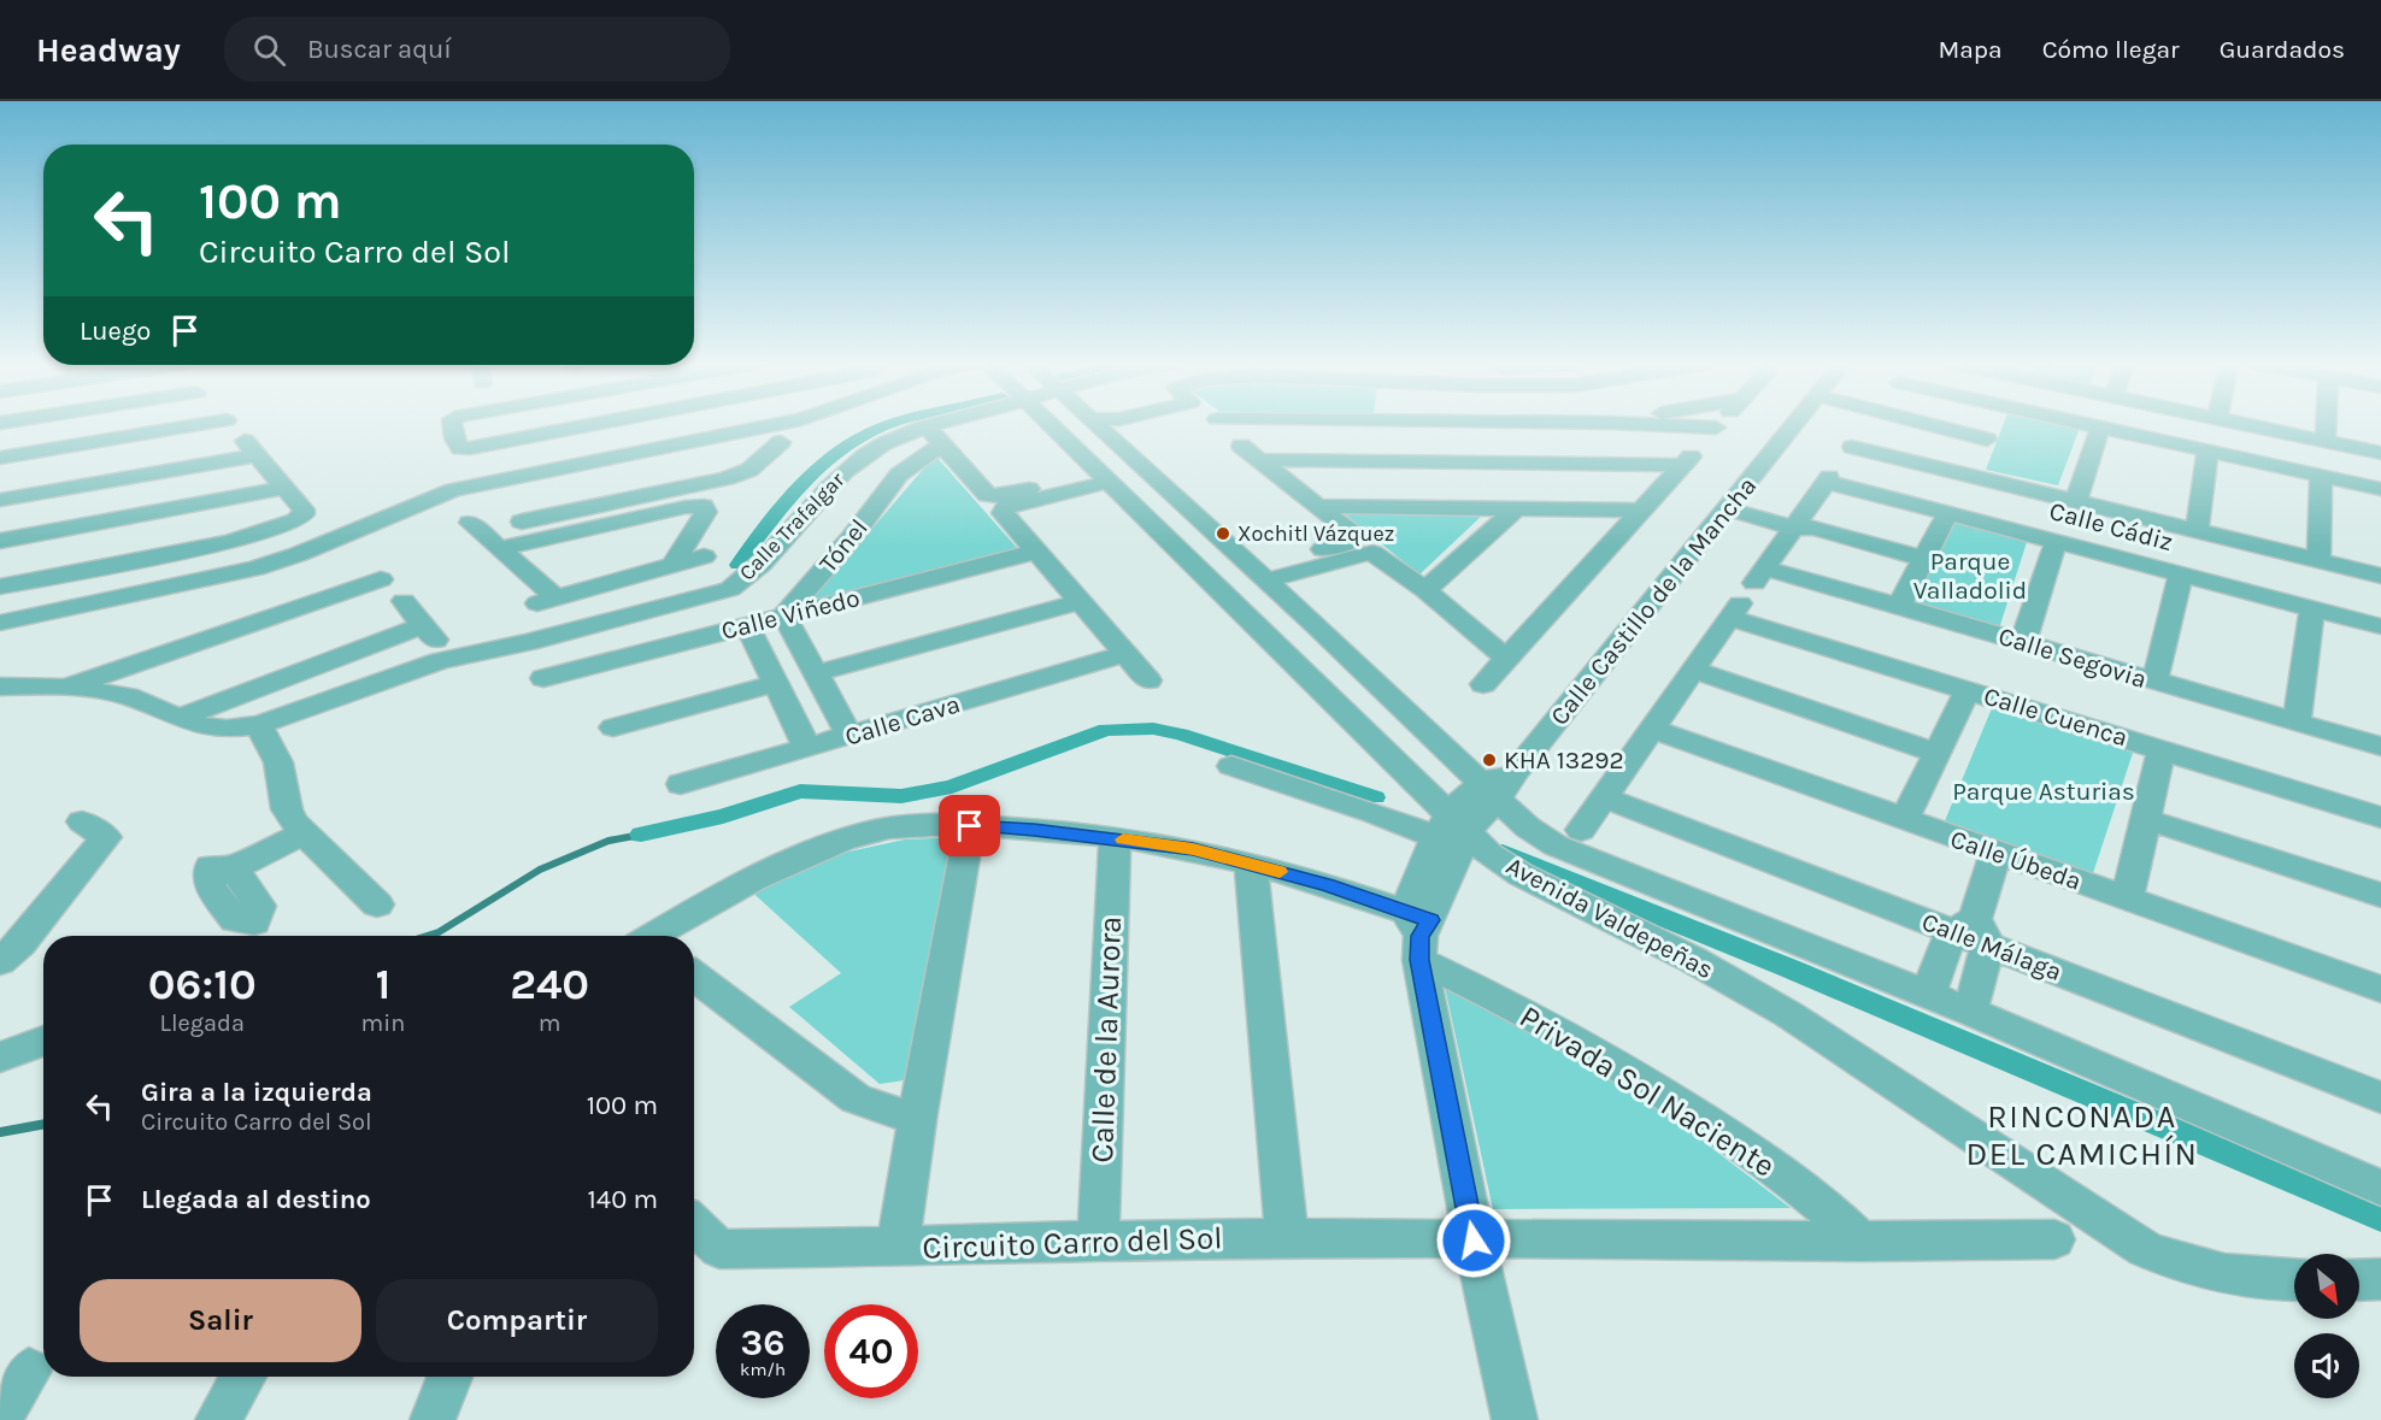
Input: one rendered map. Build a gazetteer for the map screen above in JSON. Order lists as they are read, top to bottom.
{
  "streets": {
    "street": [
      "Calle Trafalgar",
      "Calle Cádiz",
      "Tónel",
      "Calle Castillo de la Mancha",
      "Calle Viñedo",
      "Calle Segovia",
      "Calle Cuenca",
      "Calle Cava",
      "Calle Úbeda",
      "Avenida Valdepeñas",
      "Calle Málaga",
      "Calle de la Aurora",
      "Privada Sol Naciente",
      "Circuito Carro del Sol"
    ]
  },
  "crossings": [
    ["Tónel", "Calle Viñedo"],
    ["Calle Castillo de la Mancha", "Avenida Valdepeñas"],
    ["Calle Castillo de la Mancha", "Privada Sol Naciente"],
    ["Calle Segovia", "Calle Cuenca"],
    ["Calle de la Aurora", "Circuito Carro del Sol"]
  ],
  "districts": ["RINCONADA DEL CAMICHÍN"],
  "parks": ["Parque Valladolid", "Parque Asturias"],
  "places": ["Xochitl Vázquez", "KHA 13292"],
  "north": "bottom right",
  "page": {
    "header": "Headway",
    "search": "Buscar aquí",
    "nav": ["Mapa", "Cómo llegar", "Guardados"],
    "turn": ["100 m", "Circuito Carro del Sol"],
    "then": "Luego",
    "eta": [
      "06:10",
      "Llegada",
      "1",
      "min",
      "240",
      "m"
    ],
    "list": [
      {
        "name": "Gira a la izquierda",
        "note": "Circuito Carro del Sol",
        "value": "100 m"
      },
      {
        "name": "Llegada al destino",
        "value": "140 m"
      }
    ],
    "buttons": ["Salir", "Compartir"],
    "speed": "36 km/h",
    "limit": "40"
  }
}
